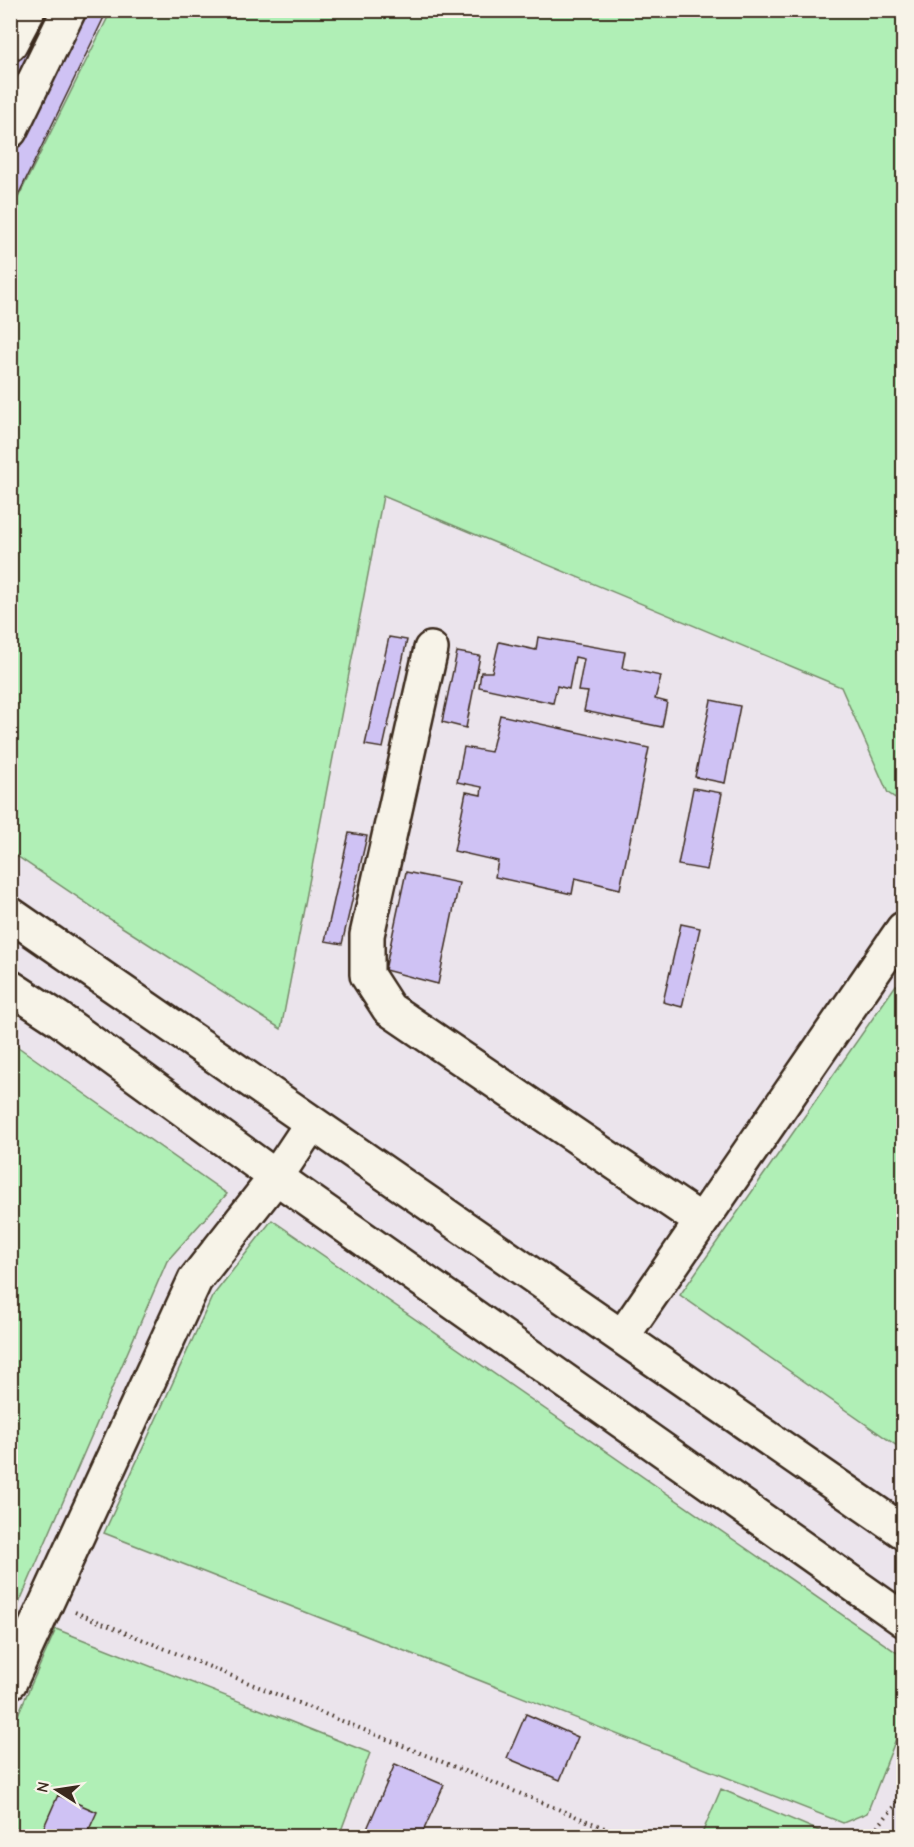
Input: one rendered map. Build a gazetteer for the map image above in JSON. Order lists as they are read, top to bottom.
{
  "north": "left"
}
